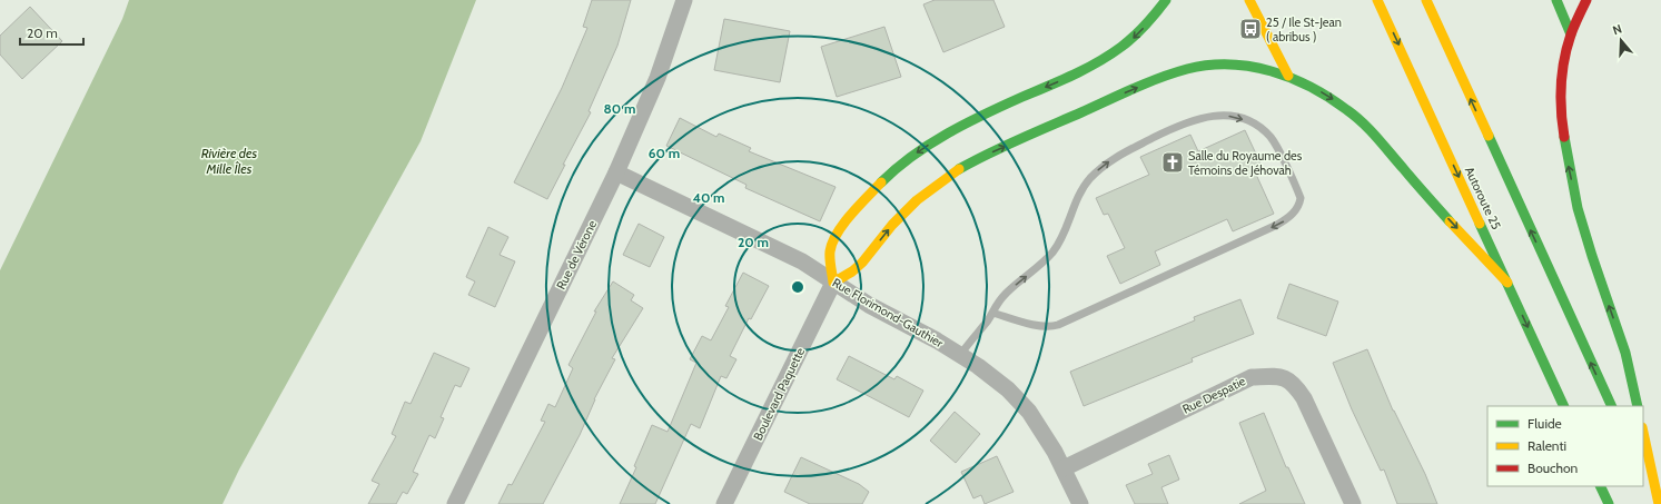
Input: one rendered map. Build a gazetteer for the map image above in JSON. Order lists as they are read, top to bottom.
{
  "streets": {
    "highway": ["Autoroute 25"],
    "street": [
      "Rue de Vérone",
      "Rue Florimond-Gauthier",
      "Boulevard Paquette",
      "Rue Despatie"
    ]
  },
  "crossings": [
    ["Rue de Vérone", "Rue Florimond-Gauthier"],
    ["Rue Florimond-Gauthier", "Boulevard Paquette"],
    ["Rue Florimond-Gauthier", "Rue Despatie"]
  ],
  "water": ["Rivière des Mille Îles"],
  "places": {
    "bus stop": ["25 / Ile St-Jean ( abribus )"],
    "church": ["Salle du Royaume des Témoins de Jéhovah"]
  },
  "legend": ["Fluide", "Ralenti", "Bouchon"],
  "scale_bar": "20 m",
  "north": "top",
  "rings": [
    "80 m",
    "60 m",
    "40 m",
    "20 m"
  ]
}
